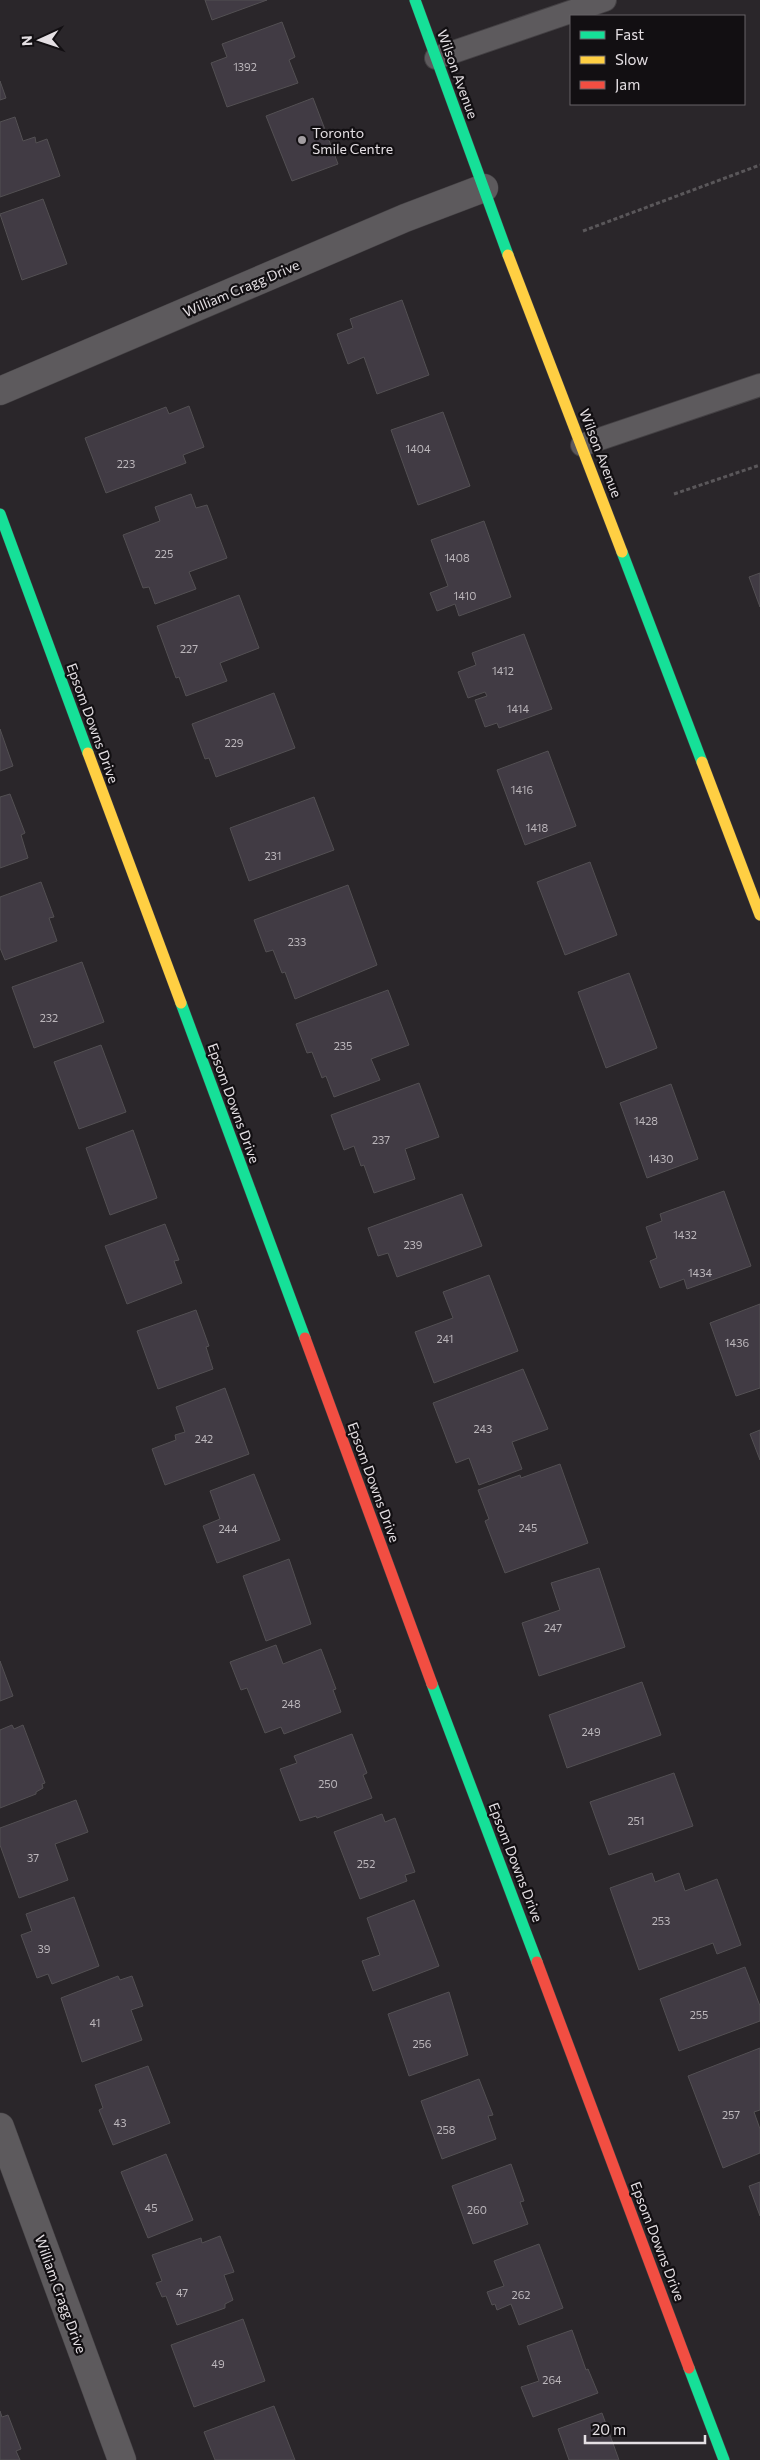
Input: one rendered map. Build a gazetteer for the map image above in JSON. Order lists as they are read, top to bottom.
{
  "streets": {
    "street": ["Wilson Avenue", "William Cragg Drive", "Epsom Downs Drive"]
  },
  "crossings": [
    ["Wilson Avenue", "William Cragg Drive"]
  ],
  "places": ["Toronto Smile Centre"],
  "house_numbers": [
    "1392",
    "1404",
    "223",
    "225",
    "1408",
    "1410",
    "227",
    "1412",
    "1414",
    "229",
    "1416",
    "1418",
    "231",
    "233",
    "232",
    "235",
    "1428",
    "237",
    "1430",
    "1432",
    "239",
    "1434",
    "241",
    "1436",
    "243",
    "242",
    "245",
    "244",
    "247",
    "248",
    "249",
    "250",
    "251",
    "37",
    "252",
    "253",
    "39",
    "255",
    "41",
    "256",
    "257",
    "43",
    "258",
    "45",
    "260",
    "47",
    "262",
    "49",
    "264"
  ],
  "legend": ["Fast", "Slow", "Jam"],
  "scale_bar": "20 m",
  "north": "left"
}
